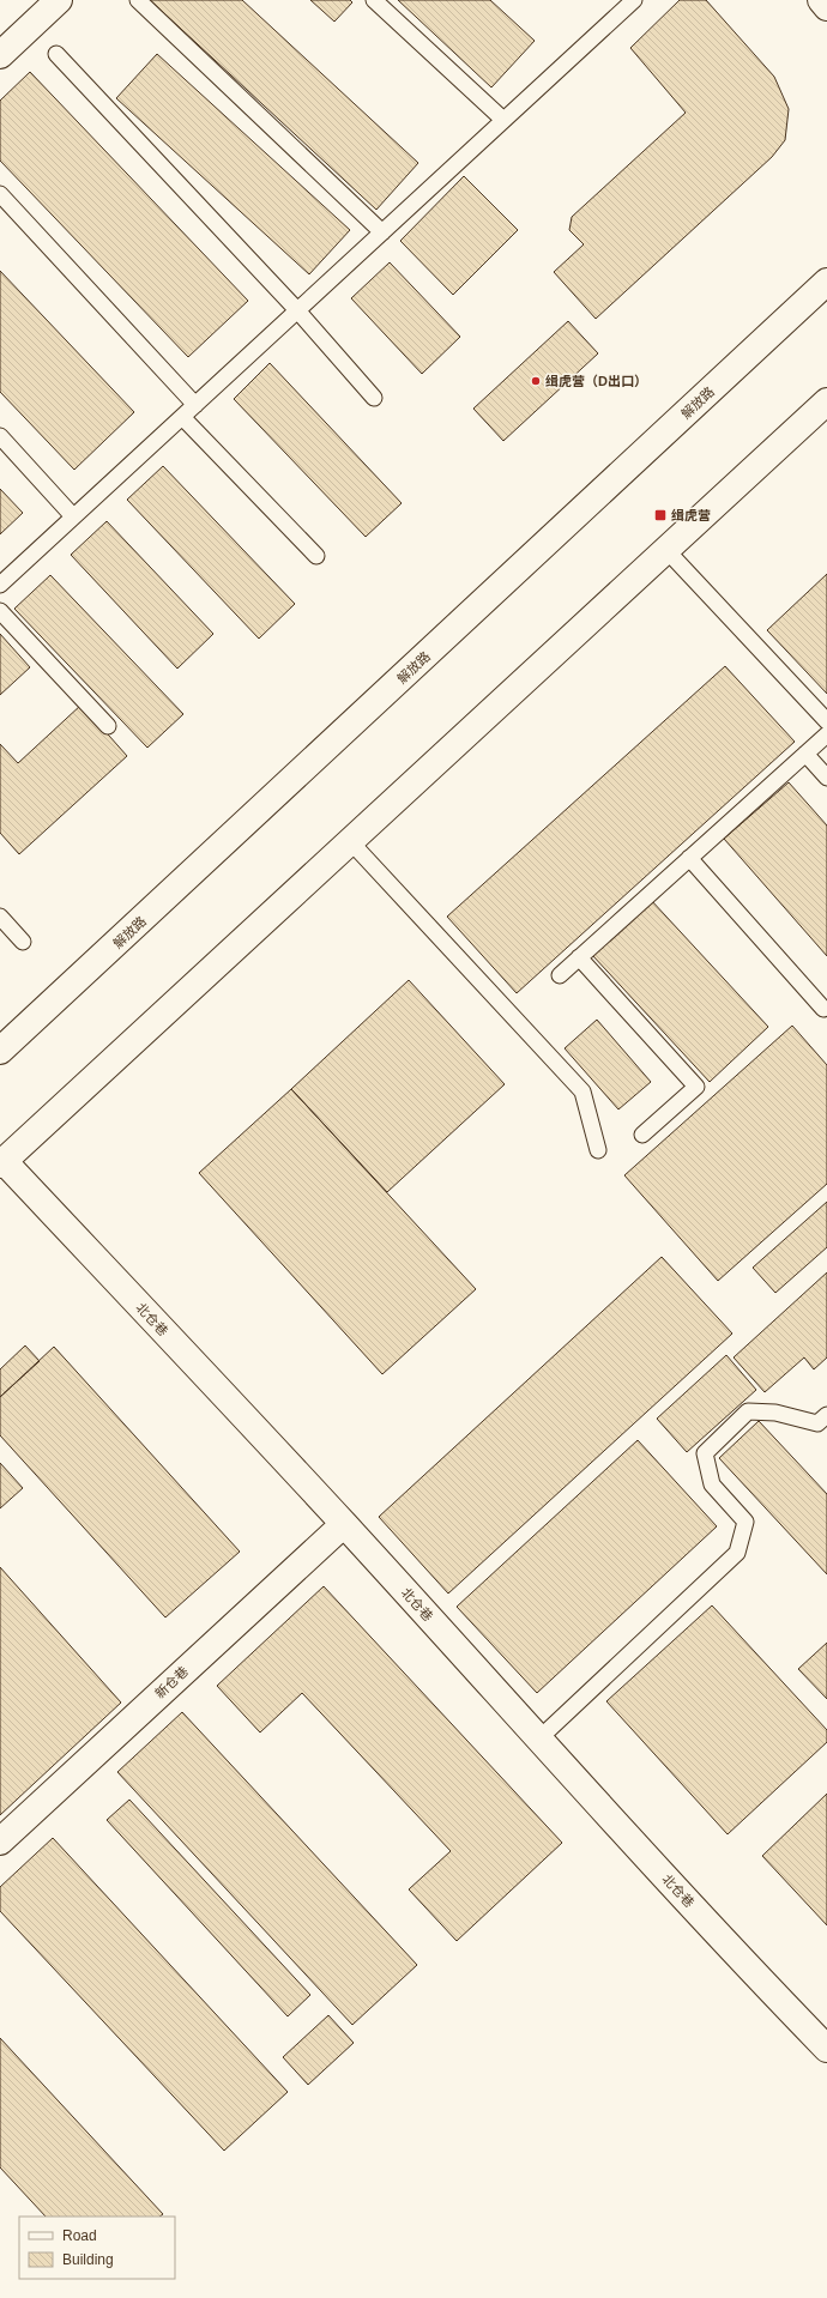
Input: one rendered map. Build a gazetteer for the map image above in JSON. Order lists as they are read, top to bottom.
{
  "streets": {
    "main road": ["解放路", "北仓巷", "新仓巷"]
  },
  "crossings": [
    ["北仓巷", "新仓巷"]
  ],
  "places": {
    "other": ["缉虎营（D出口）"],
    "transit": ["缉虎营"]
  },
  "legend": ["Road", "Building"]
}
